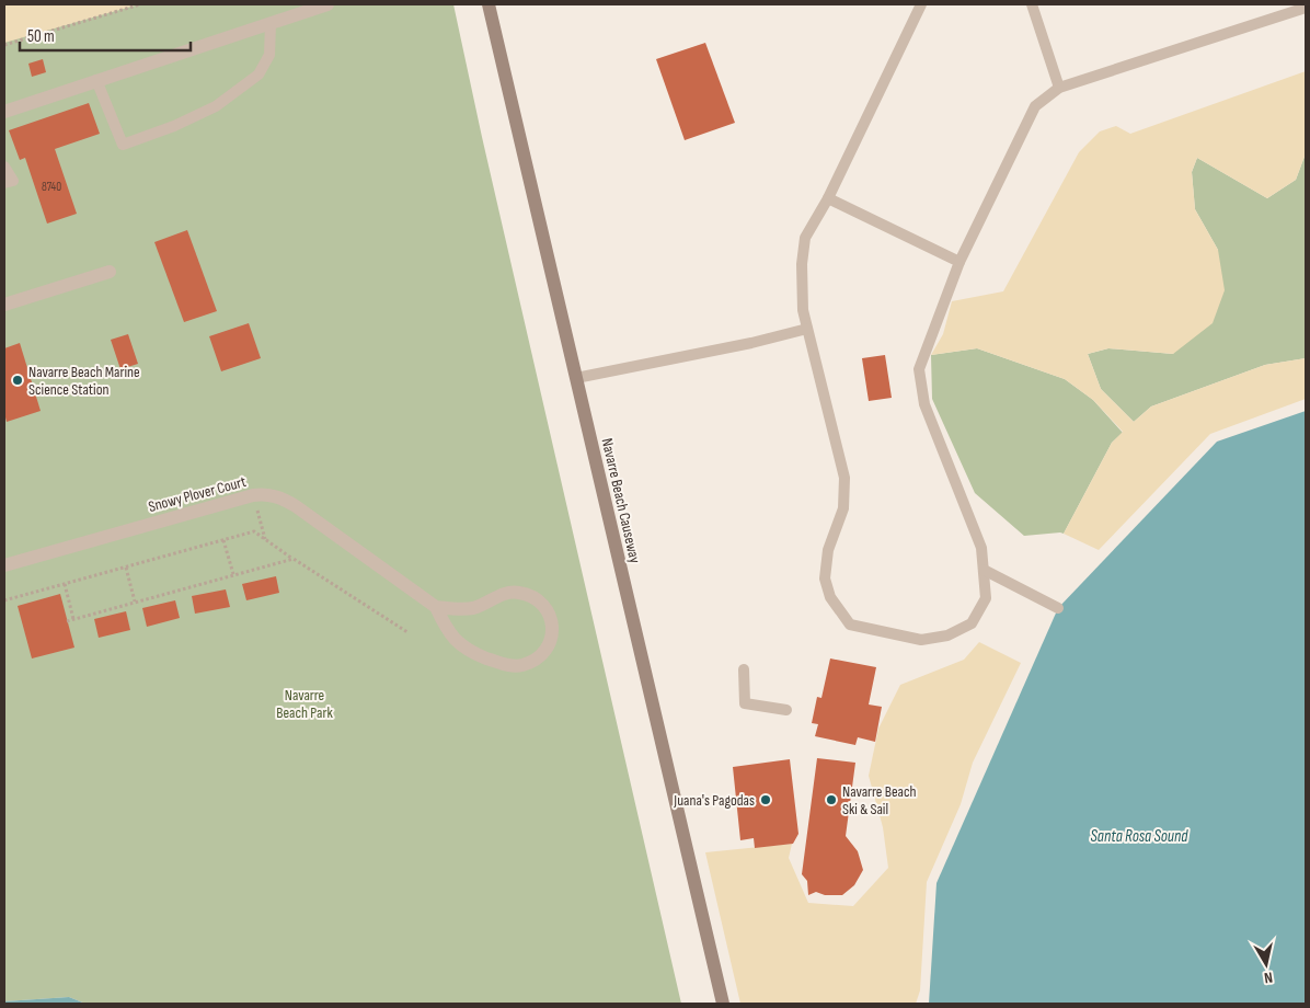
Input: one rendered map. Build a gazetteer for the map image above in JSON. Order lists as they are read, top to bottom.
{
  "streets": {
    "main road": ["Navarre Beach Causeway"],
    "street": ["Snowy Plover Court"]
  },
  "water": ["Santa Rosa Sound"],
  "parks": ["Navarre Beach Park"],
  "places": ["Navarre Beach Marine Science Station", "Juana's Pagodas", "Navarre Beach Ski & Sail"],
  "house_numbers": ["8740"],
  "scale_bar": "50 m",
  "north": "bottom"
}
